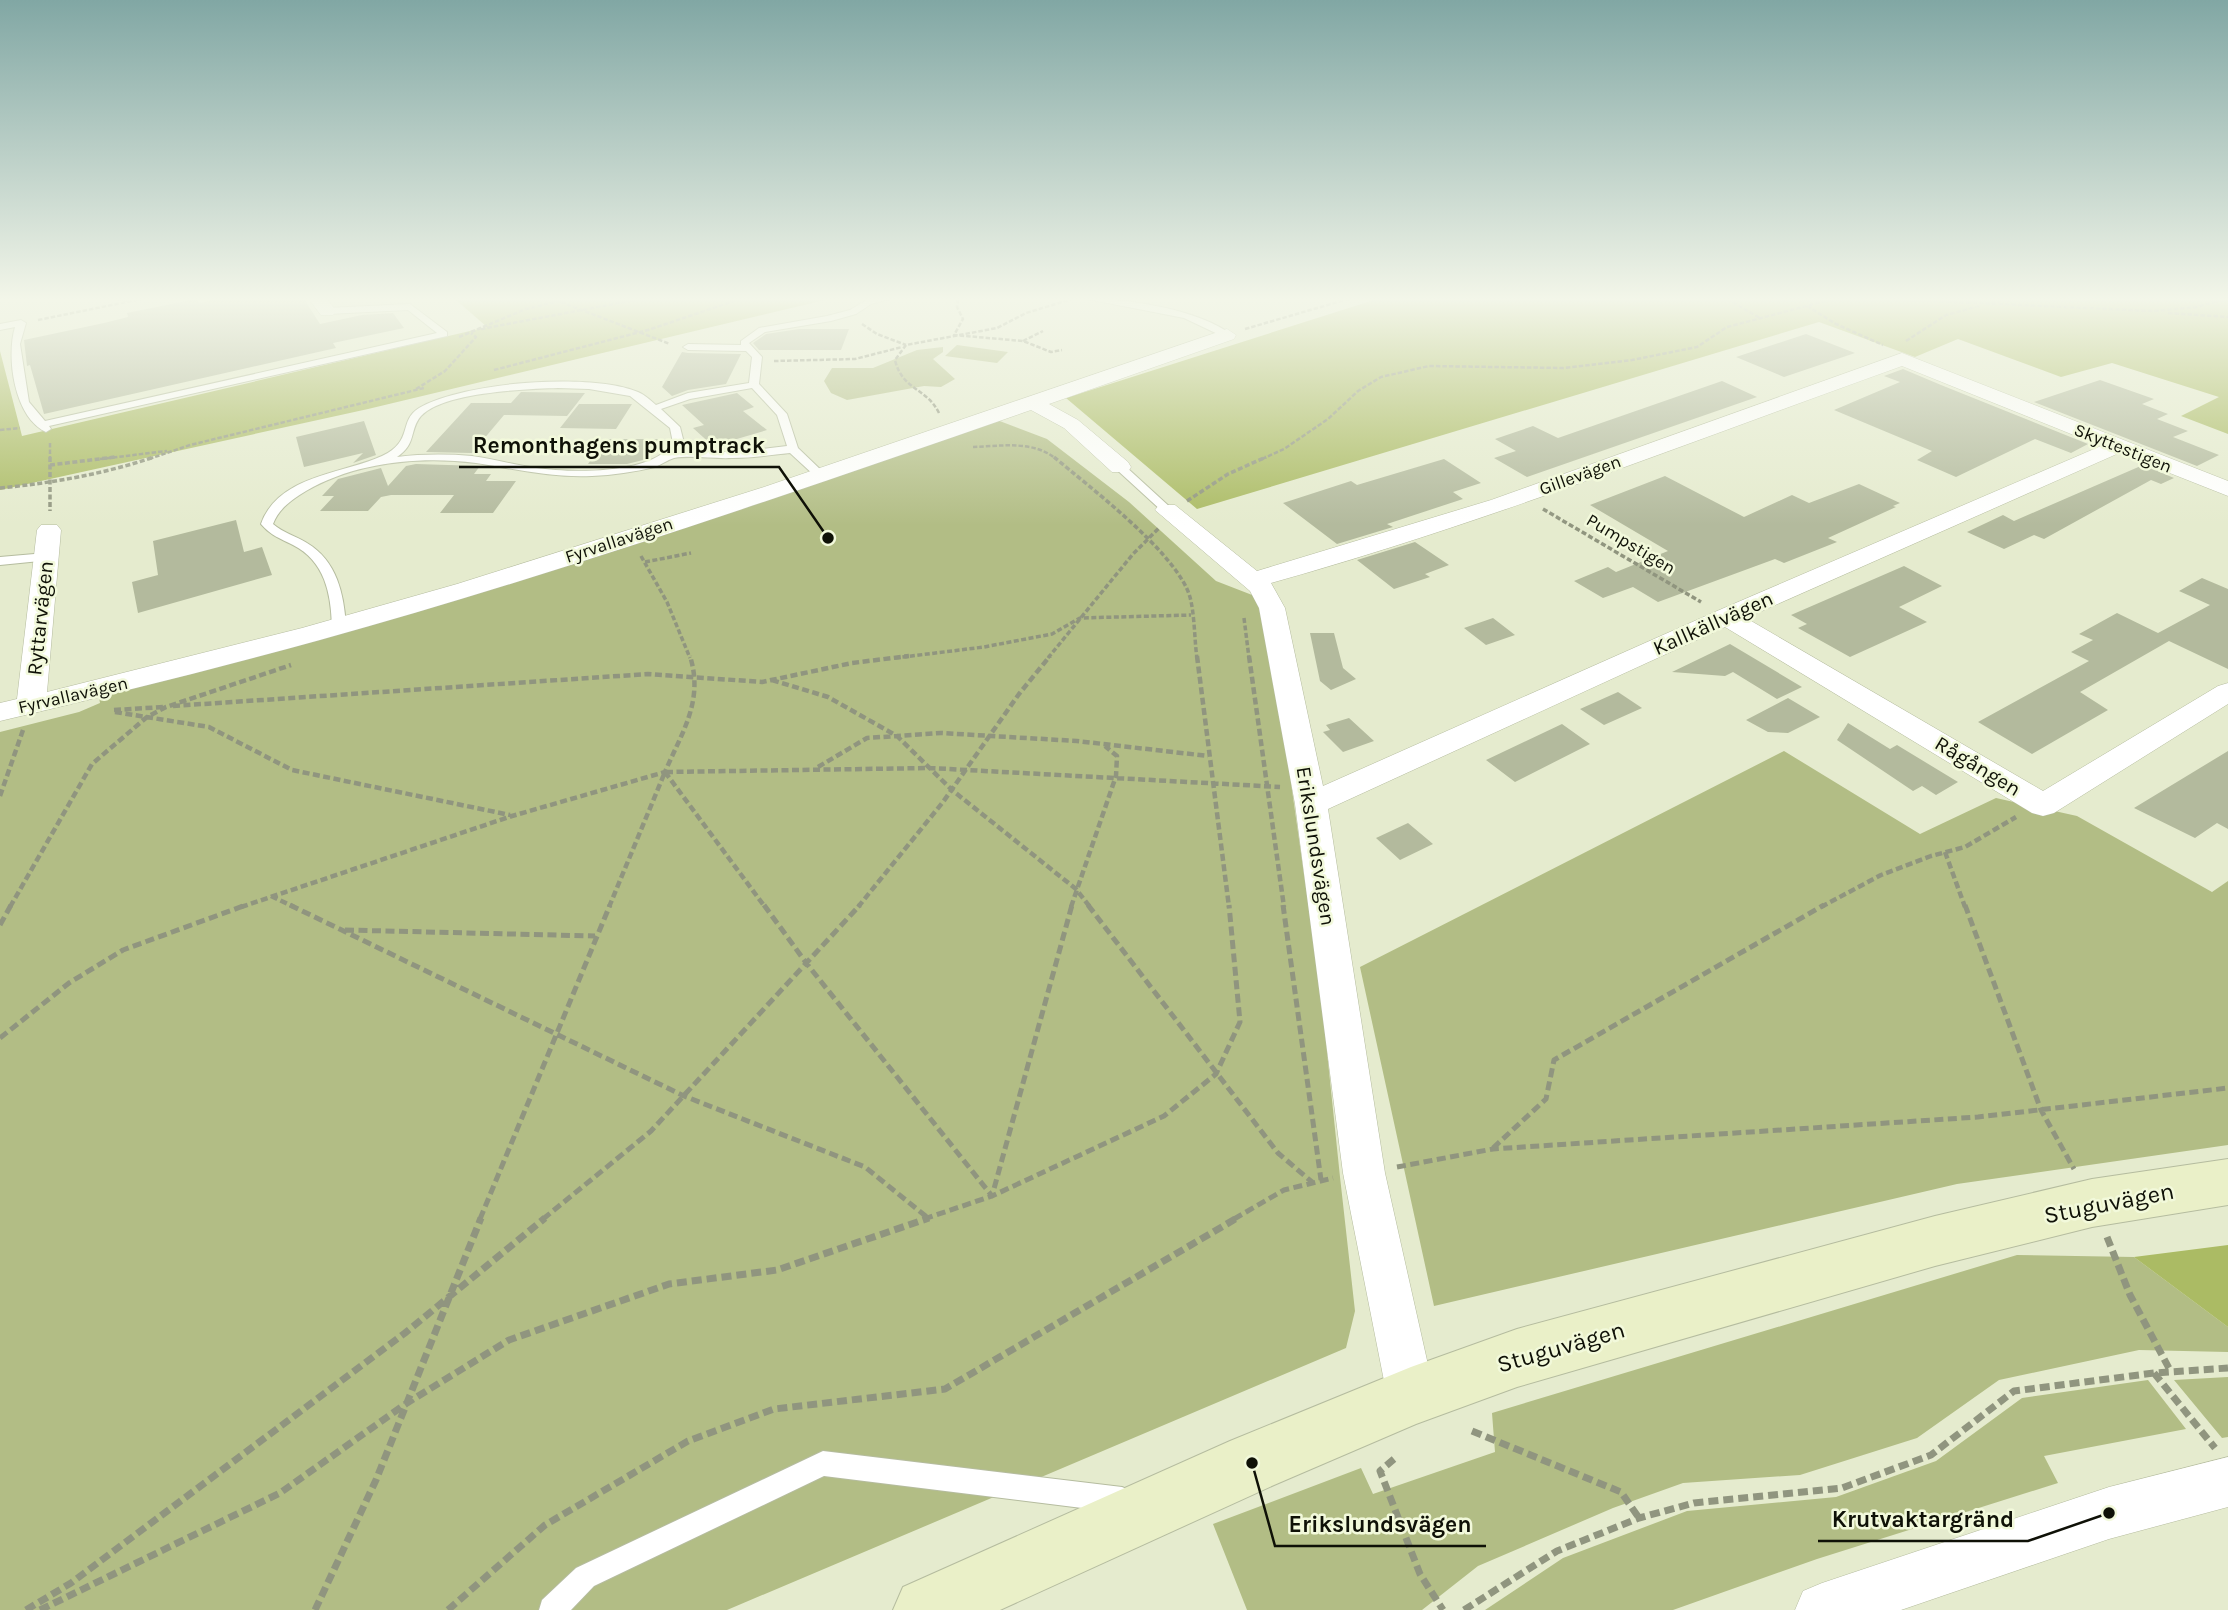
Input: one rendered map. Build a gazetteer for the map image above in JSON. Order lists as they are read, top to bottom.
{
  "streets": {
    "main road": ["Stuguvägen"],
    "street": [
      "Skyttestigen",
      "Gillevägen",
      "Fyrvallavägen",
      "Ryttarvägen",
      "Kallkällvägen",
      "Rågången",
      "Erikslundsvägen"
    ],
    "path": ["Pumpstigen"]
  },
  "crossings": [
    ["Skyttestigen", "Kallkällvägen"],
    ["Gillevägen", "Pumpstigen"],
    ["Gillevägen", "Erikslundsvägen"],
    ["Fyrvallavägen", "Ryttarvägen"],
    ["Fyrvallavägen", "Erikslundsvägen"],
    ["Pumpstigen", "Kallkällvägen"],
    ["Pumpstigen", "Rågången"],
    ["Kallkällvägen", "Rågången"],
    ["Kallkällvägen", "Erikslundsvägen"],
    ["Erikslundsvägen", "Stuguvägen"]
  ],
  "places": ["Remonthagens pumptrack", "Erikslundsvägen", "Krutvaktargränd"]
}
